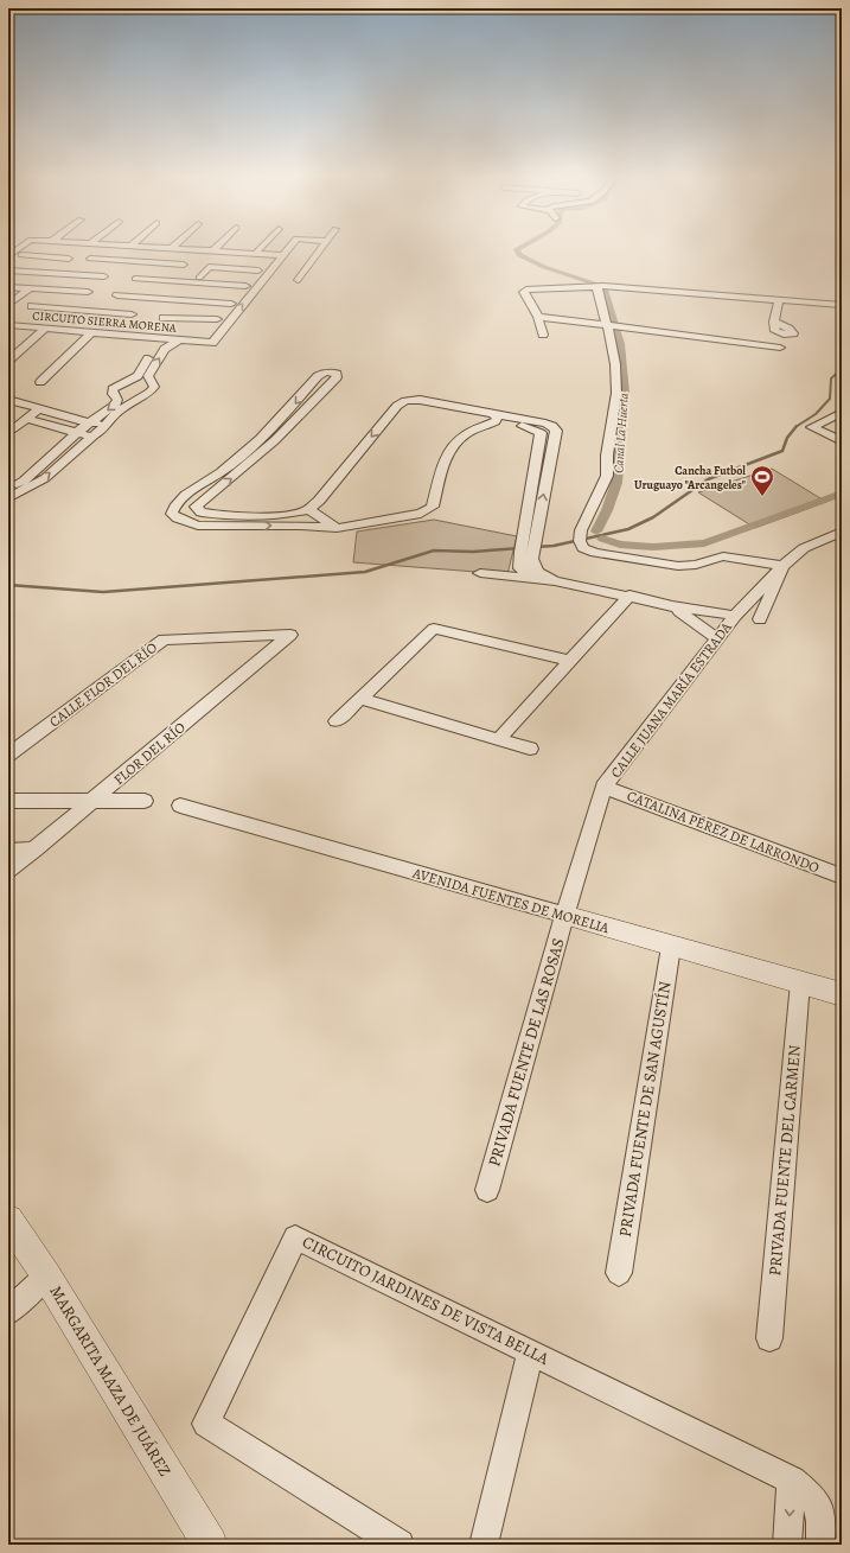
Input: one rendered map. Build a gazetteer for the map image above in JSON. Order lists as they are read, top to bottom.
{
  "streets": {
    "street": [
      "CIRCUITO SIERRA MORENA",
      "CALLE FLOR DEL RÍO",
      "CALLE JUANA MARÍA ESTRADA",
      "FLOR DEL RÍO",
      "CATALINA PÉREZ DE LARRONDO",
      "AVENIDA FUENTES DE MORELIA",
      "PRIVADA FUENTE DE LAS ROSAS",
      "PRIVADA FUENTE DE SAN AGUSTÍN",
      "PRIVADA FUENTE DEL CARMEN",
      "CIRCUITO JARDINES DE VISTA BELLA",
      "MARGARITA MAZA DE JUÁREZ"
    ]
  },
  "crossings": [
    ["CALLE FLOR DEL RÍO", "FLOR DEL RÍO"],
    ["CALLE JUANA MARÍA ESTRADA", "CATALINA PÉREZ DE LARRONDO"],
    ["CALLE JUANA MARÍA ESTRADA", "AVENIDA FUENTES DE MORELIA"],
    ["CALLE JUANA MARÍA ESTRADA", "PRIVADA FUENTE DE LAS ROSAS"],
    ["AVENIDA FUENTES DE MORELIA", "PRIVADA FUENTE DE LAS ROSAS"],
    ["AVENIDA FUENTES DE MORELIA", "PRIVADA FUENTE DE SAN AGUSTÍN"],
    ["AVENIDA FUENTES DE MORELIA", "PRIVADA FUENTE DEL CARMEN"]
  ],
  "water": ["Canal La Huerta"],
  "places": {
    "sports": ["Cancha Futbol Uruguayo \"Arcangeles\""]
  }
}
